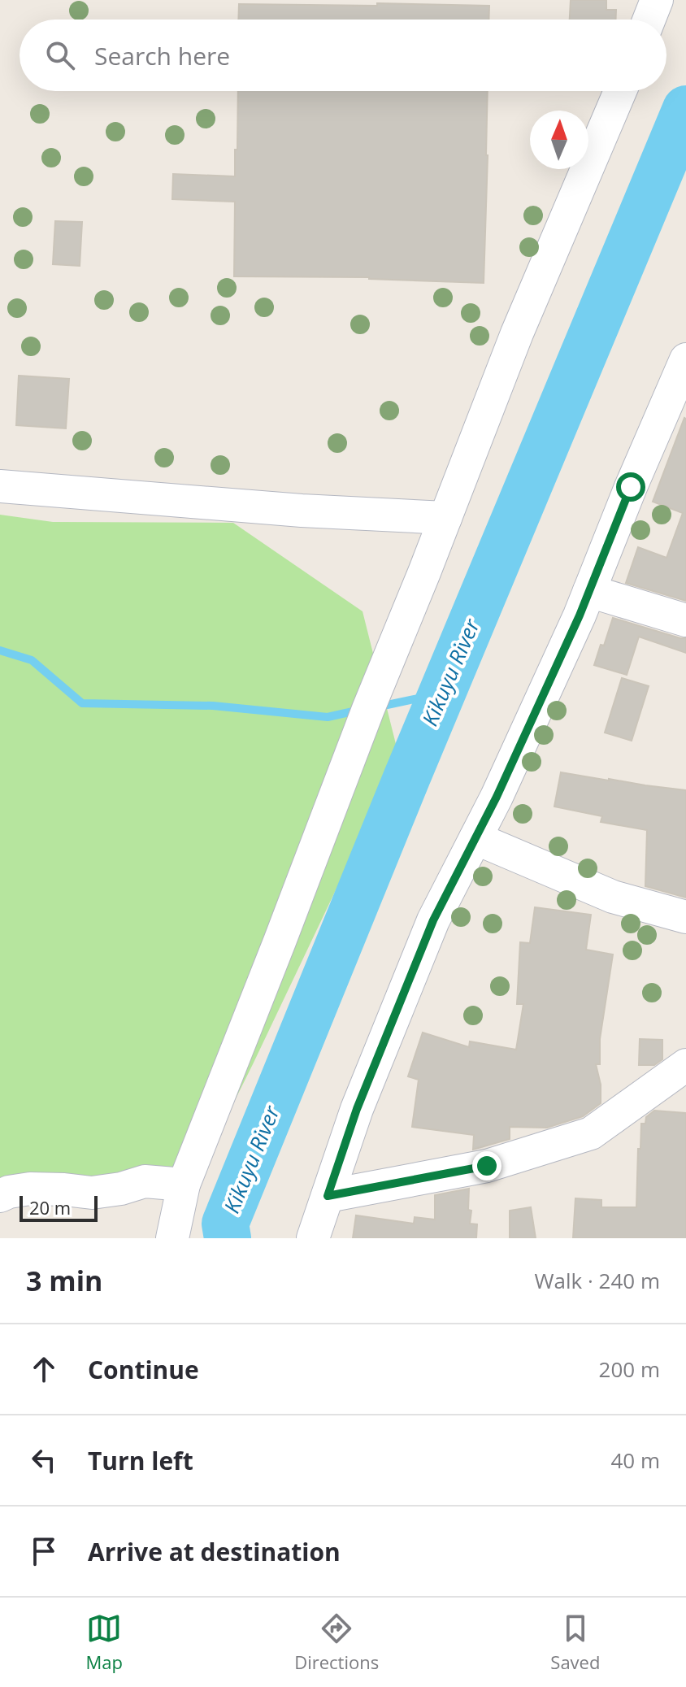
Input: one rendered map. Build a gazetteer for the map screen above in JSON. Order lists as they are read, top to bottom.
{
  "water": ["Kikuyu River"],
  "scale_bar": "20 m",
  "north": "top",
  "page": {
    "search": "Search here",
    "scale": "20 m",
    "heading": ["3 min", "Walk · 240 m"],
    "list": [
      ["Continue", "200 m"],
      ["Turn left", "40 m"],
      "Arrive at destination"
    ],
    "nav": ["Map", "Directions", "Saved"]
  }
}
